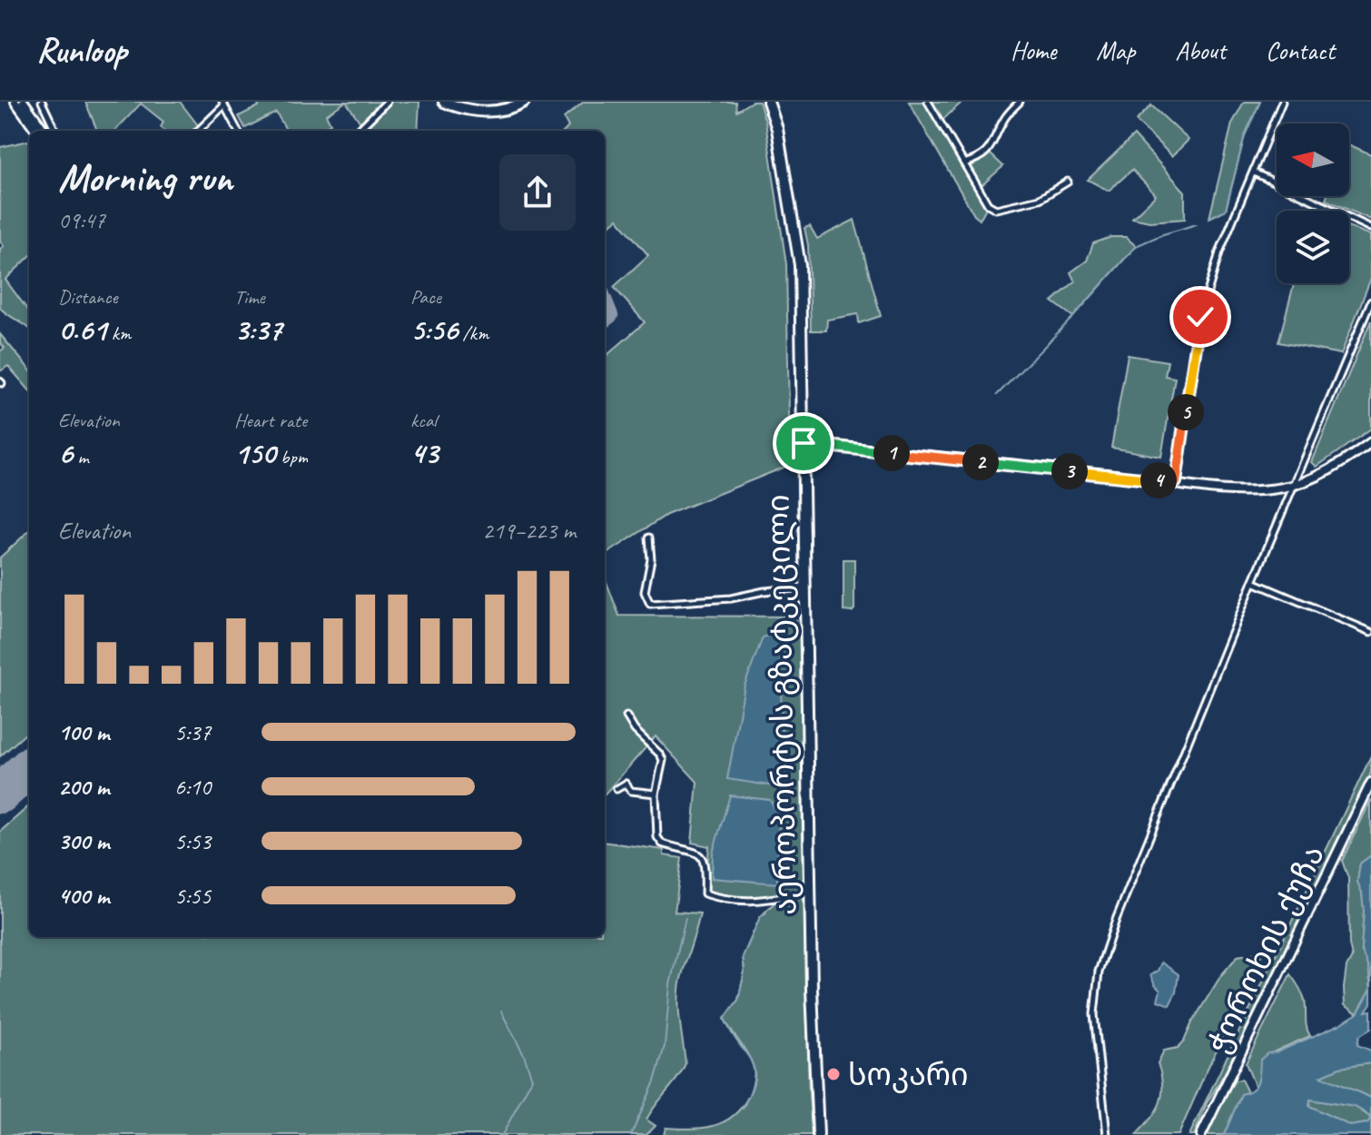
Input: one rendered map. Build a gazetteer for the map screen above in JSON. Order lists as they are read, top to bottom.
{
  "streets": {
    "highway": ["აეროპორტის გზატკეცილი"],
    "street": ["ჭოროხის ქუჩა"]
  },
  "places": ["სოკარი"],
  "north": "left",
  "page": {
    "header": "Runloop",
    "nav": [
      "Home",
      "Map",
      "About",
      "Contact"
    ],
    "heading": ["Morning run", "09:47"],
    "stats": [
      ["Distance", "0.61 km"],
      ["Time", "3:37"],
      ["Pace", "5:56 /km"],
      ["Elevation", "6 m"],
      ["Heart rate", "150 bpm"],
      ["kcal", "43"]
    ],
    "pins": [
      "5",
      "1",
      "2",
      "3",
      "4"
    ],
    "chart": ["Elevation", "219–223 m"],
    "list": [
      {
        "name": "100 m",
        "note": "5:37"
      },
      {
        "name": "200 m",
        "note": "6:10"
      },
      {
        "name": "300 m",
        "note": "5:53"
      },
      {
        "name": "400 m",
        "note": "5:55"
      }
    ]
  }
}
